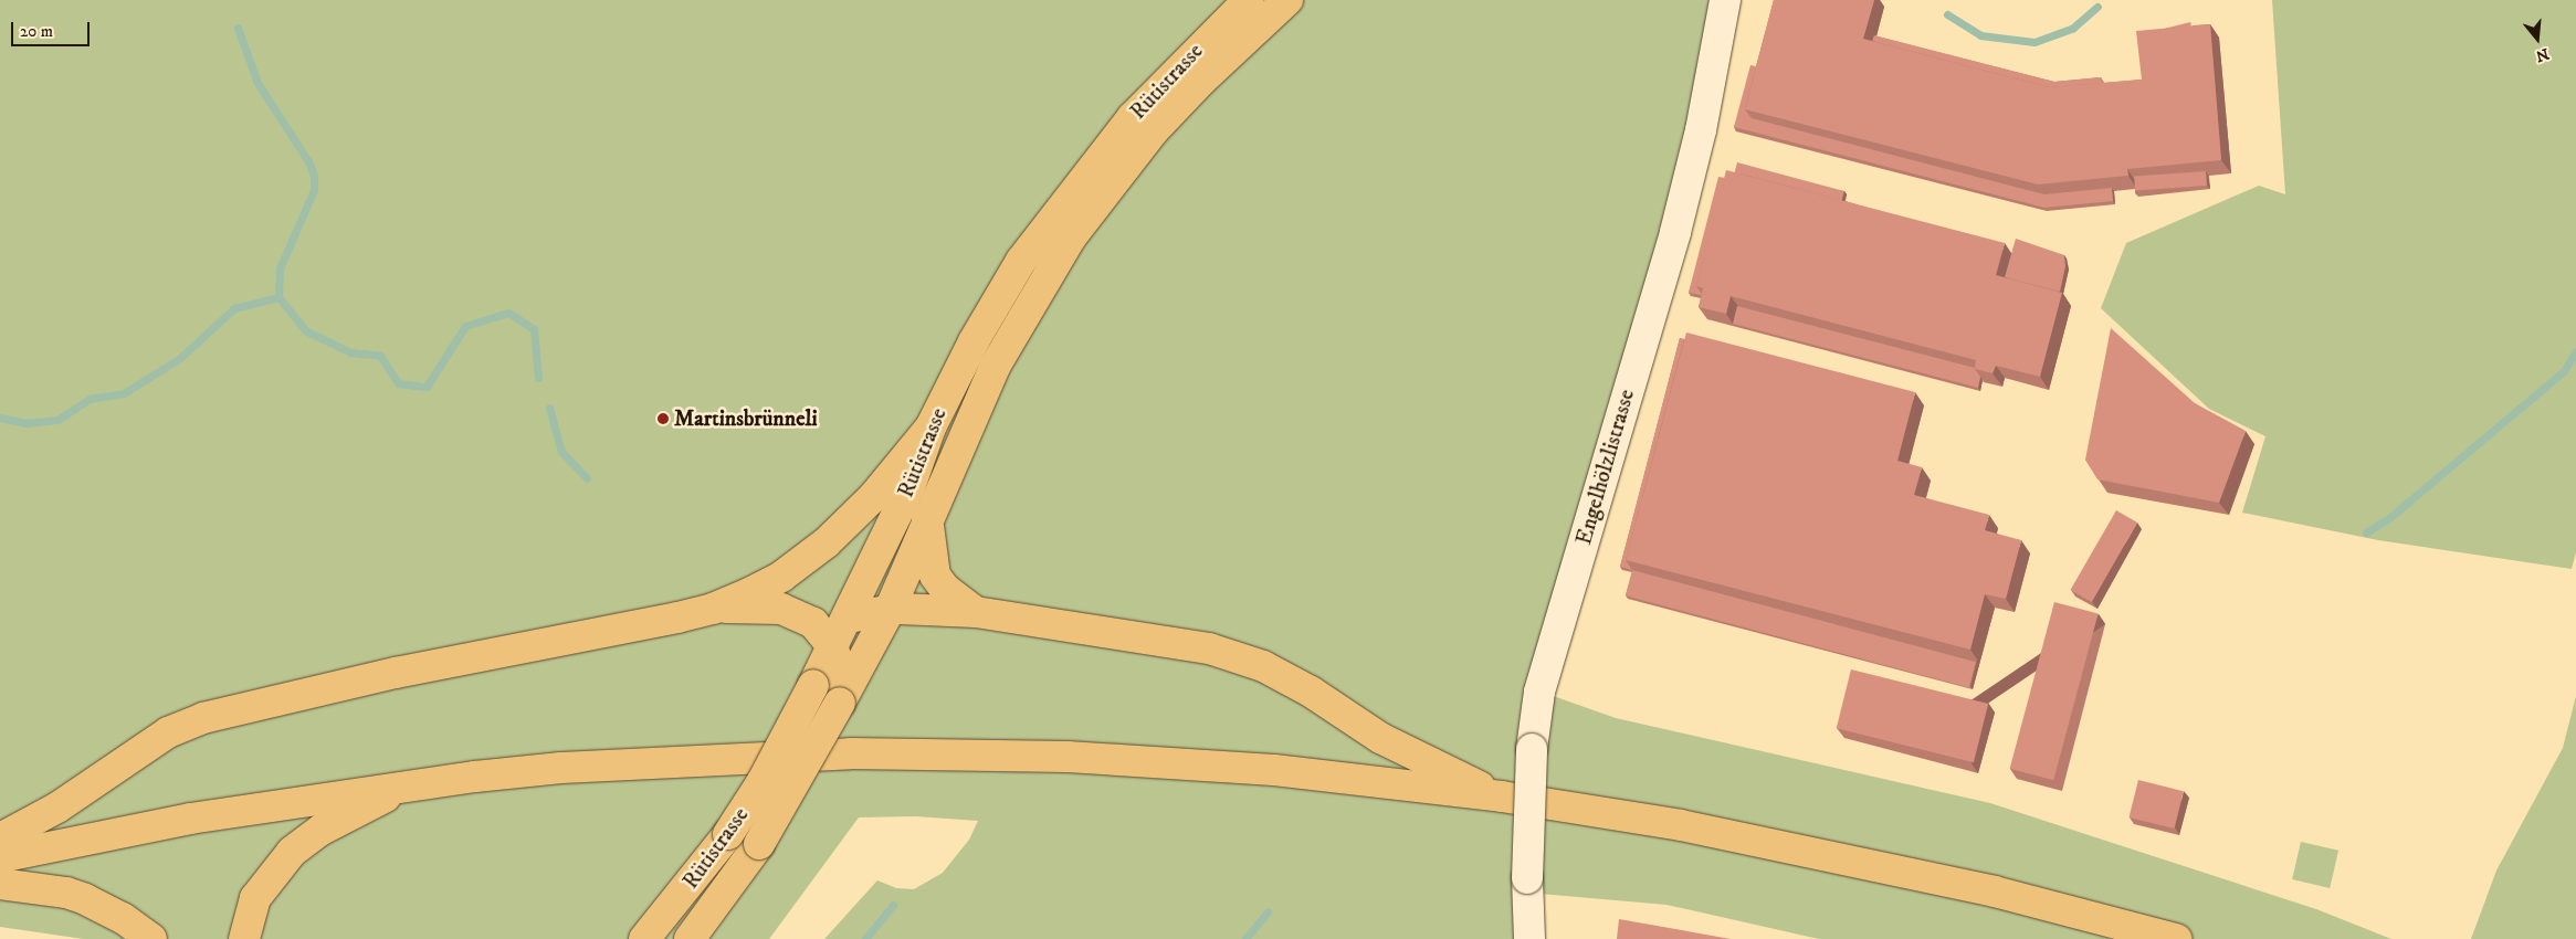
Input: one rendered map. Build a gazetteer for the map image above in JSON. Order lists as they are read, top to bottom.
{
  "streets": {
    "main road": ["Rütistrasse"],
    "street": ["Engelhölzlistrasse"]
  },
  "places": ["Martinsbrünneli"],
  "scale_bar": "20 m",
  "north": "bottom"
}
